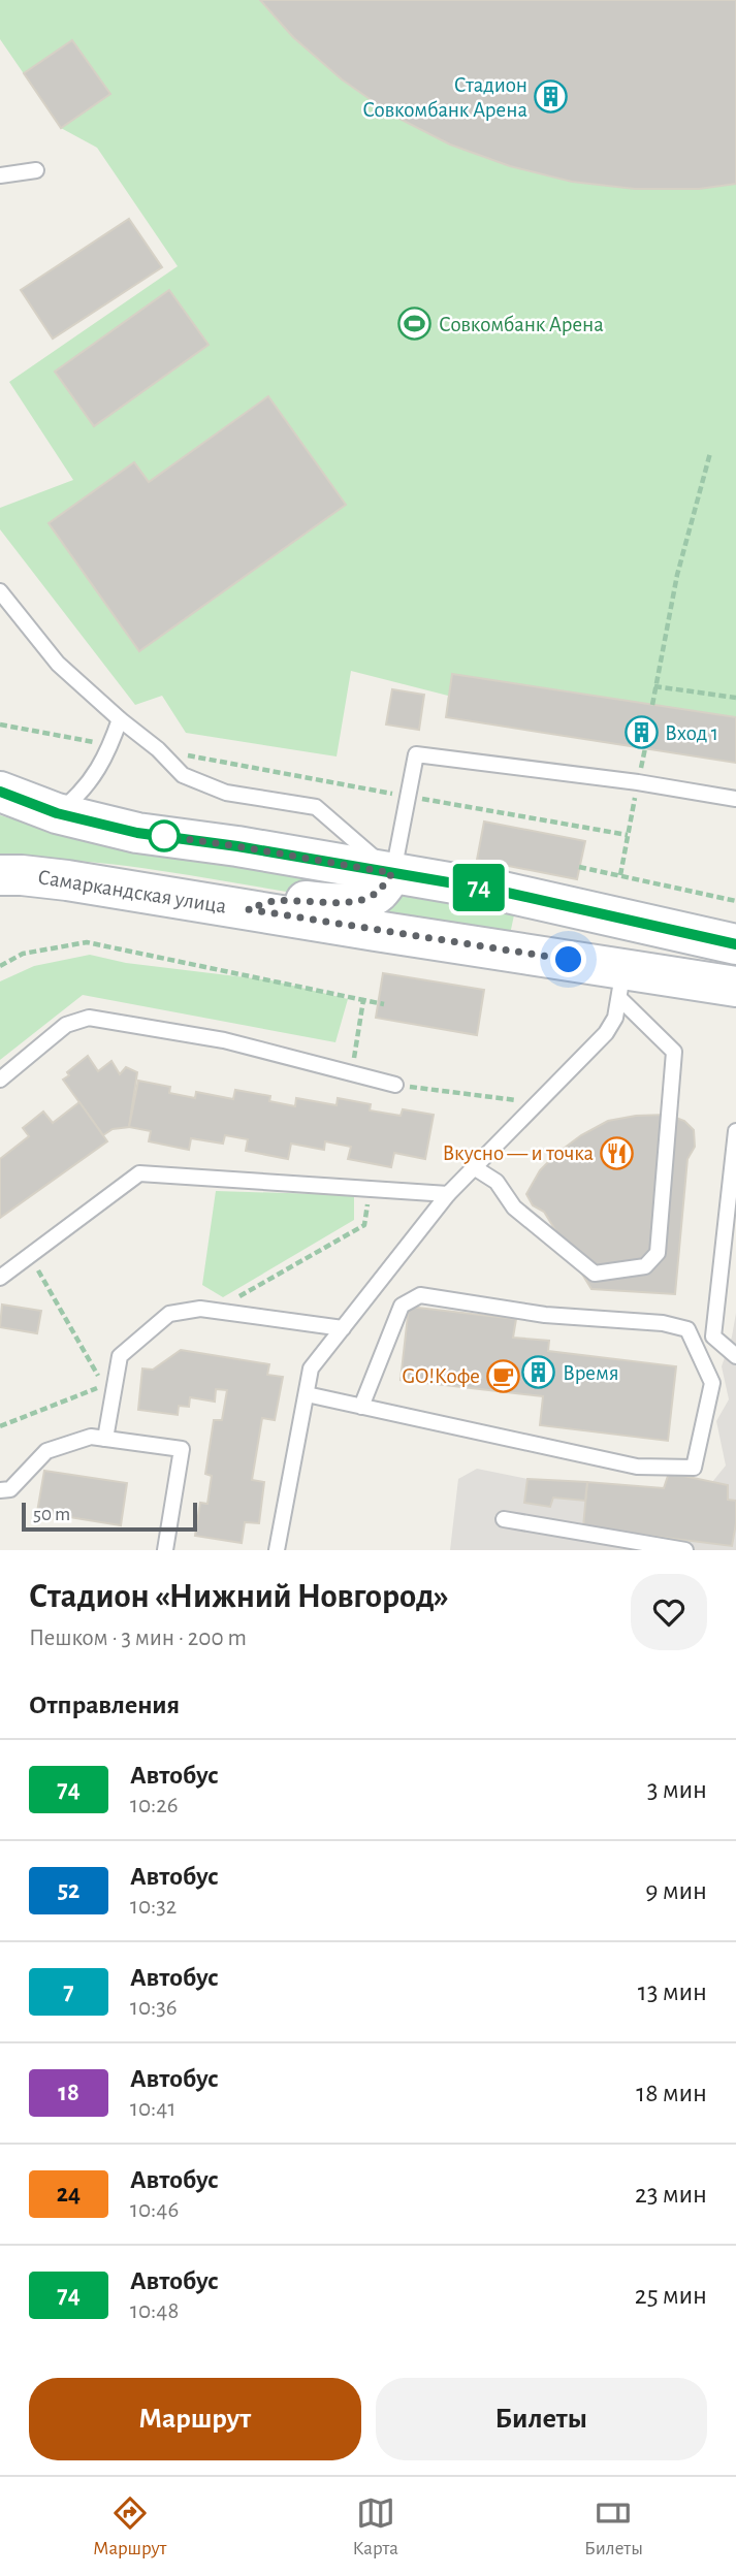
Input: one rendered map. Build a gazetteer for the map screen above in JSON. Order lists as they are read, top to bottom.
{
  "streets": {
    "main road": ["Самаркандская улица"]
  },
  "places": {
    "building": ["Стадион Совкомбанк Арена", "Вход 1", "Время"],
    "sports": ["Совкомбанк Арена"],
    "restaurant": ["Вкусно — и точка"],
    "cafe": ["GO!Кофе"]
  },
  "lines": ["bus line 74"],
  "scale_bar": "50 m",
  "page": {
    "on_map": "74",
    "scale": "50 m",
    "heading": [
      ["Стадион «Нижний Новгород»", "Пешком · 3 мин · 200 m"],
      "Отправления"
    ],
    "list": [
      {
        "mark": "74",
        "name": "Автобус",
        "note": "10:26",
        "value": "3 мин"
      },
      {
        "mark": "52",
        "name": "Автобус",
        "note": "10:32",
        "value": "9 мин"
      },
      {
        "mark": "7",
        "name": "Автобус",
        "note": "10:36",
        "value": "13 мин"
      },
      {
        "mark": "18",
        "name": "Автобус",
        "note": "10:41",
        "value": "18 мин"
      },
      {
        "mark": "24",
        "name": "Автобус",
        "note": "10:46",
        "value": "23 мин"
      },
      {
        "mark": "74",
        "name": "Автобус",
        "note": "10:48",
        "value": "25 мин"
      }
    ],
    "buttons": ["Маршрут", "Билеты"],
    "tabs": ["Маршрут", "Карта", "Билеты"]
  }
}
